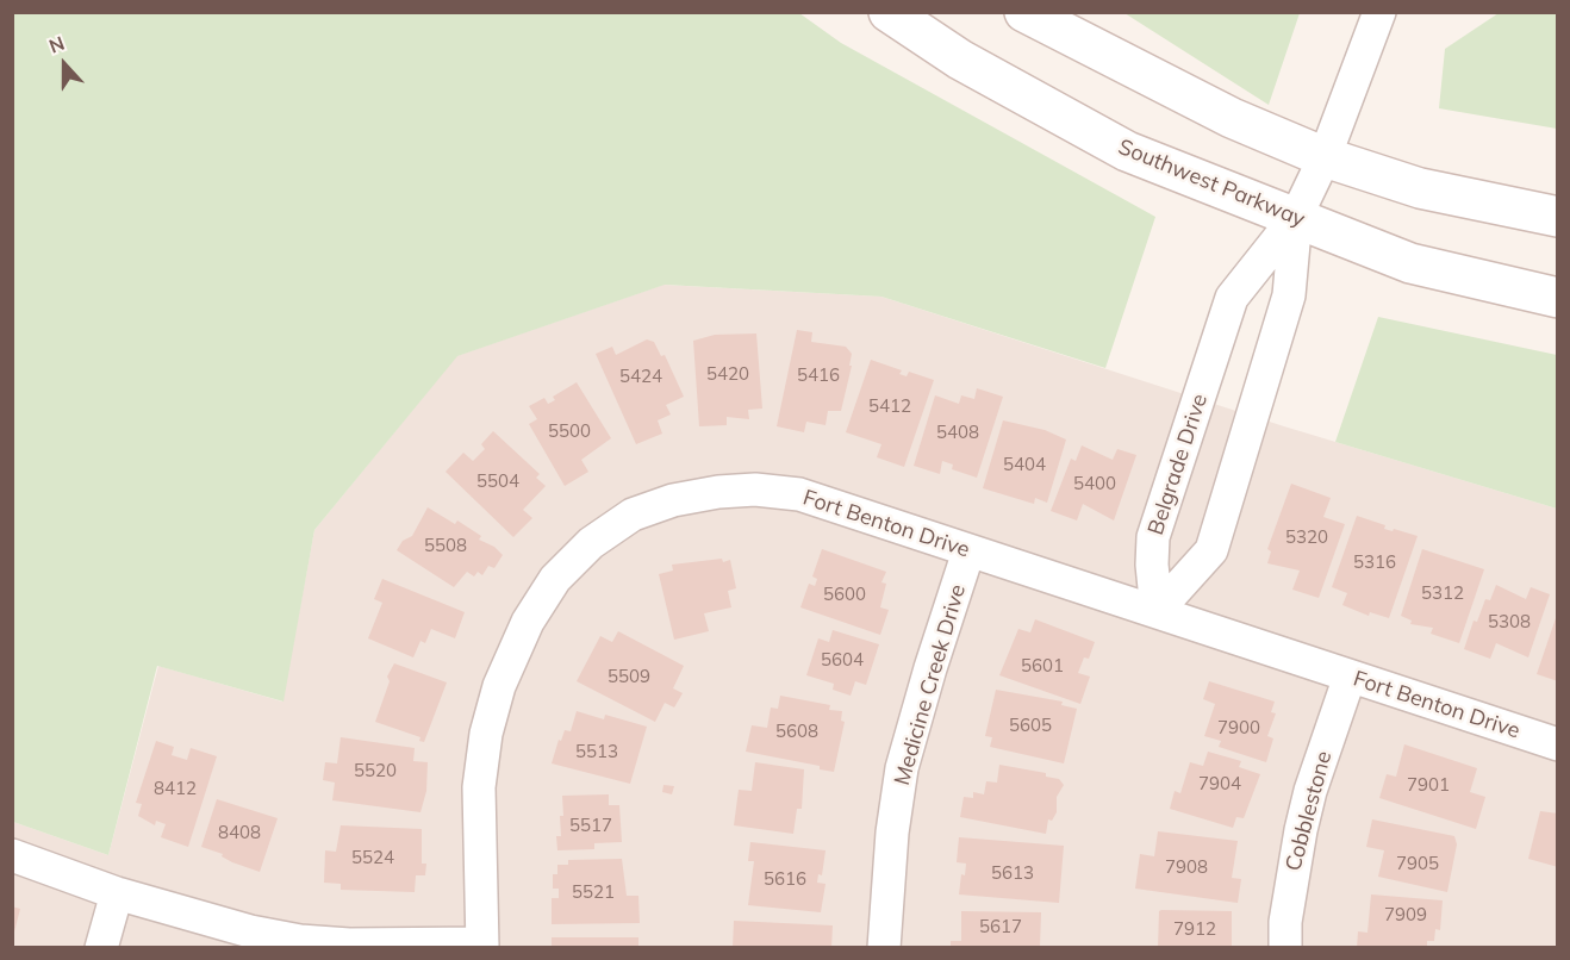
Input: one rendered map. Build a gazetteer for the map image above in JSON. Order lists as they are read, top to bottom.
{
  "streets": {
    "main road": ["Southwest Parkway"],
    "street": [
      "Belgrade Drive",
      "Fort Benton Drive",
      "Medicine Creek Drive",
      "Cobblestone"
    ]
  },
  "crossings": [
    ["Southwest Parkway", "Belgrade Drive"],
    ["Belgrade Drive", "Fort Benton Drive"],
    ["Fort Benton Drive", "Medicine Creek Drive"],
    ["Fort Benton Drive", "Cobblestone"]
  ],
  "house_numbers": [
    "5420",
    "5416",
    "5424",
    "5412",
    "5500",
    "5408",
    "5404",
    "5504",
    "5400",
    "5320",
    "5508",
    "5316",
    "5312",
    "5600",
    "5308",
    "5604",
    "5601",
    "5509",
    "5605",
    "7900",
    "5608",
    "5513",
    "5520",
    "7904",
    "7901",
    "8412",
    "5517",
    "8408",
    "5524",
    "7905",
    "7908",
    "5613",
    "5616",
    "5521",
    "7909",
    "5617",
    "7912"
  ],
  "north": "top"
}
